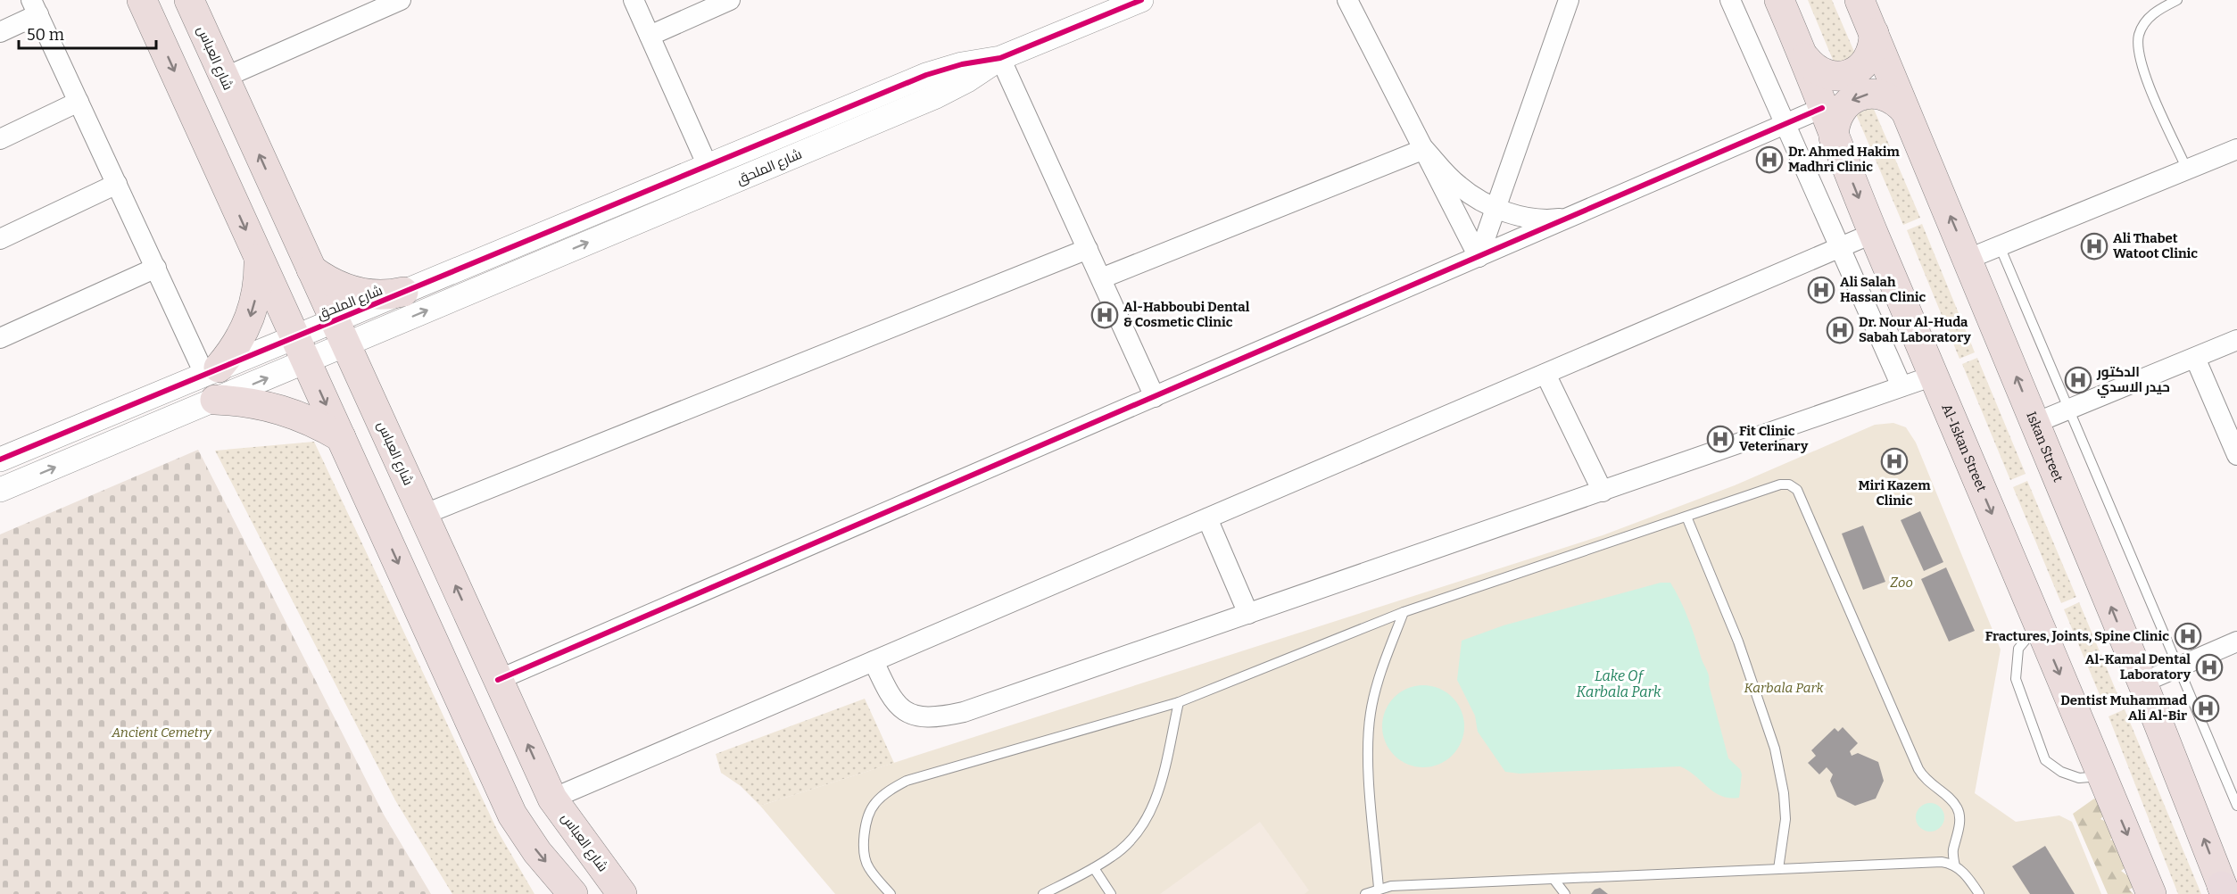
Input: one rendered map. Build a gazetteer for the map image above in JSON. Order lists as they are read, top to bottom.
{
  "streets": {
    "main road": ["شارع العباس", "Iskan Street", "Al-Iskan Street"],
    "street": ["شارع الملحق"]
  },
  "crossings": [
    ["شارع العباس", "شارع الملحق"]
  ],
  "one_way": ["Iskan Street", "Al-Iskan Street"],
  "water": ["Lake Of Karbala Park"],
  "parks": ["Zoo", "Karbala Park", "Ancient Cemetry"],
  "places": {
    "hospital": [
      "Dr. Ahmed Hakim Madhri Clinic",
      "Ali Thabet Watoot Clinic",
      "Ali Salah Hassan Clinic",
      "Al-Habboubi Dental & Cosmetic Clinic",
      "Dr. Nour Al-Huda Sabah Laboratory",
      "الدكتور حيدر الاسدي",
      "Fit Clinic Veterinary",
      "Miri Kazem Clinic",
      "Fractures, Joints, Spine Clinic",
      "Al-Kamal Dental Laboratory",
      "Dentist Muhammad Ali Al-Bir"
    ]
  },
  "scale_bar": "50 m"
}
